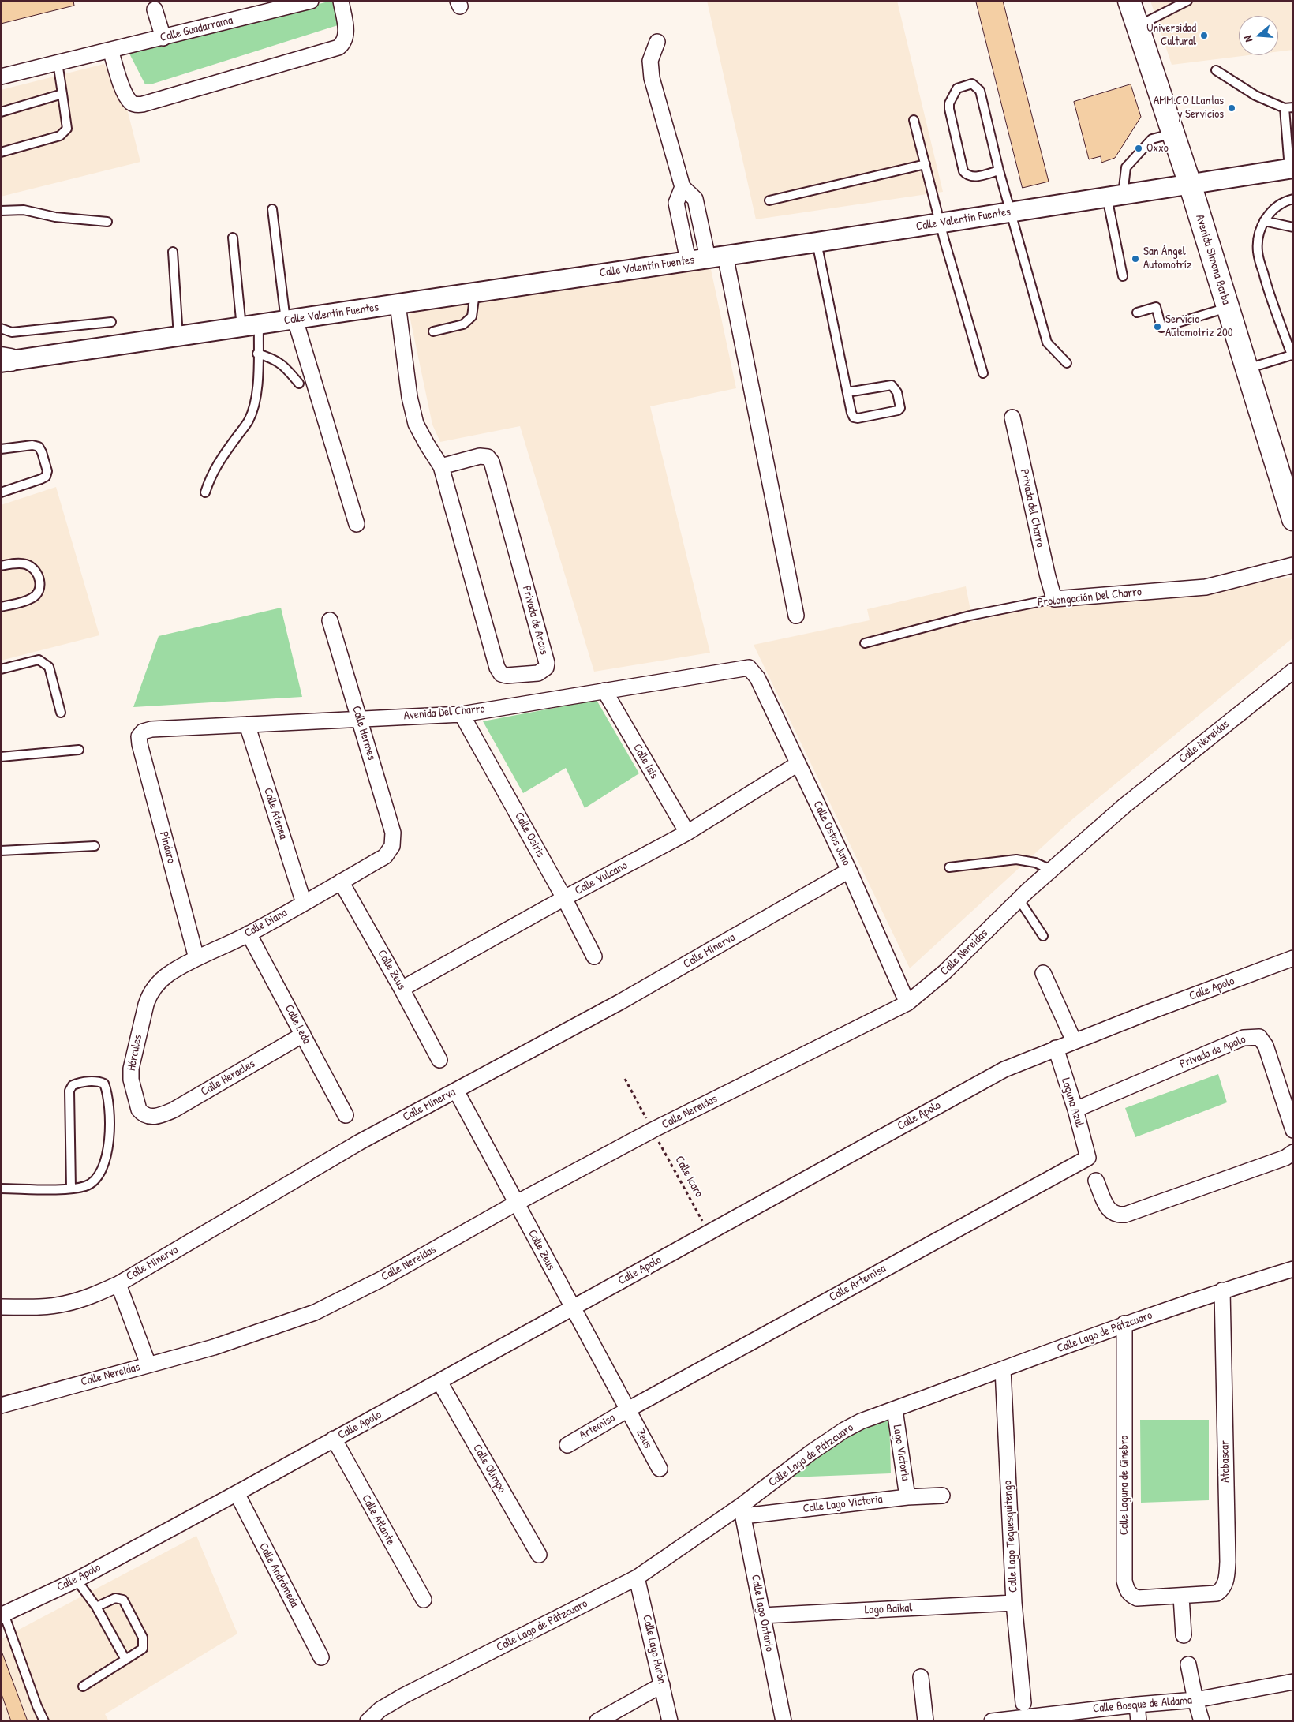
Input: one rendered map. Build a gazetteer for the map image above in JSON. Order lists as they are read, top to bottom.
{
  "streets": {
    "main road": ["Avenida Simona Barba"],
    "street": [
      "Calle Guadarrama",
      "Calle Valentín Fuentes",
      "Privada del Charro",
      "Prolongación Del Charro",
      "Privada de Arcos",
      "Avenida Del Charro",
      "Calle Hermes",
      "Calle Nereidas",
      "Calle Isis",
      "Calle Atenea",
      "Calle Ostos Juno",
      "Calle Osiris",
      "Píndaro",
      "Calle Vulcano",
      "Calle Diana",
      "Calle Minerva",
      "Calle Zeus",
      "Calle Apolo",
      "Calle Leda",
      "Privada de Apolo",
      "Hércules",
      "Calle Heracles",
      "Laguna Azul",
      "Calle Artemisa",
      "Calle Lago de Pátzcuaro",
      "Artemisa",
      "Zeus",
      "Lago Victoria",
      "Atabascar",
      "Calle Olimpo",
      "Calle Laguna de Ginebra",
      "Calle Lago Victoria",
      "Calle Atlante",
      "Calle Lago Tequesquitengo",
      "Calle Andrómeda",
      "Lago Baikal",
      "Calle Lago Ontario",
      "Calle Lago Hurón",
      "Calle Bosque de Aldama"
    ],
    "path": ["Calle Icaro"]
  },
  "crossings": [
    ["Calle Valentín Fuentes", "Avenida Simona Barba"],
    ["Calle Valentín Fuentes", "Privada de Arcos"],
    ["Privada del Charro", "Prolongación Del Charro"],
    ["Avenida Del Charro", "Calle Hermes"],
    ["Avenida Del Charro", "Calle Isis"],
    ["Avenida Del Charro", "Calle Atenea"],
    ["Avenida Del Charro", "Calle Ostos Juno"],
    ["Avenida Del Charro", "Calle Osiris"],
    ["Avenida Del Charro", "Píndaro"],
    ["Calle Hermes", "Calle Diana"],
    ["Calle Nereidas", "Calle Ostos Juno"],
    ["Calle Nereidas", "Calle Zeus"],
    ["Calle Nereidas", "Calle Icaro"],
    ["Calle Isis", "Calle Vulcano"],
    ["Calle Atenea", "Calle Diana"],
    ["Calle Ostos Juno", "Calle Vulcano"],
    ["Calle Ostos Juno", "Calle Minerva"],
    ["Calle Osiris", "Calle Vulcano"],
    ["Píndaro", "Calle Diana"],
    ["Calle Vulcano", "Calle Zeus"],
    ["Calle Diana", "Calle Zeus"],
    ["Calle Diana", "Calle Leda"],
    ["Calle Diana", "Hércules"],
    ["Calle Minerva", "Calle Zeus"],
    ["Calle Zeus", "Calle Apolo"],
    ["Calle Zeus", "Calle Artemisa"],
    ["Calle Zeus", "Artemisa"],
    ["Calle Zeus", "Zeus"],
    ["Calle Apolo", "Laguna Azul"],
    ["Calle Apolo", "Calle Icaro"],
    ["Calle Apolo", "Calle Olimpo"],
    ["Calle Apolo", "Calle Atlante"],
    ["Calle Apolo", "Calle Andrómeda"],
    ["Calle Leda", "Calle Heracles"],
    ["Privada de Apolo", "Laguna Azul"],
    ["Hércules", "Calle Heracles"],
    ["Laguna Azul", "Calle Artemisa"],
    ["Calle Artemisa", "Artemisa"],
    ["Calle Artemisa", "Zeus"],
    ["Calle Lago de Pátzcuaro", "Lago Victoria"],
    ["Calle Lago de Pátzcuaro", "Atabascar"],
    ["Calle Lago de Pátzcuaro", "Calle Laguna de Ginebra"],
    ["Calle Lago de Pátzcuaro", "Calle Lago Victoria"],
    ["Calle Lago de Pátzcuaro", "Calle Lago Tequesquitengo"],
    ["Calle Lago de Pátzcuaro", "Calle Lago Ontario"],
    ["Calle Lago de Pátzcuaro", "Calle Lago Hurón"],
    ["Artemisa", "Zeus"],
    ["Lago Victoria", "Calle Lago Victoria"],
    ["Atabascar", "Calle Laguna de Ginebra"],
    ["Calle Lago Victoria", "Calle Lago Ontario"],
    ["Calle Lago Tequesquitengo", "Lago Baikal"],
    ["Calle Lago Tequesquitengo", "Calle Bosque de Aldama"],
    ["Lago Baikal", "Calle Lago Ontario"]
  ],
  "places": [
    "Universidad Cultural",
    "AMM.CO LLantas y Servicios",
    "Oxxo",
    "San Ángel Automotríz",
    "Servicio Automotriz 200"
  ],
  "north": "left"
}
